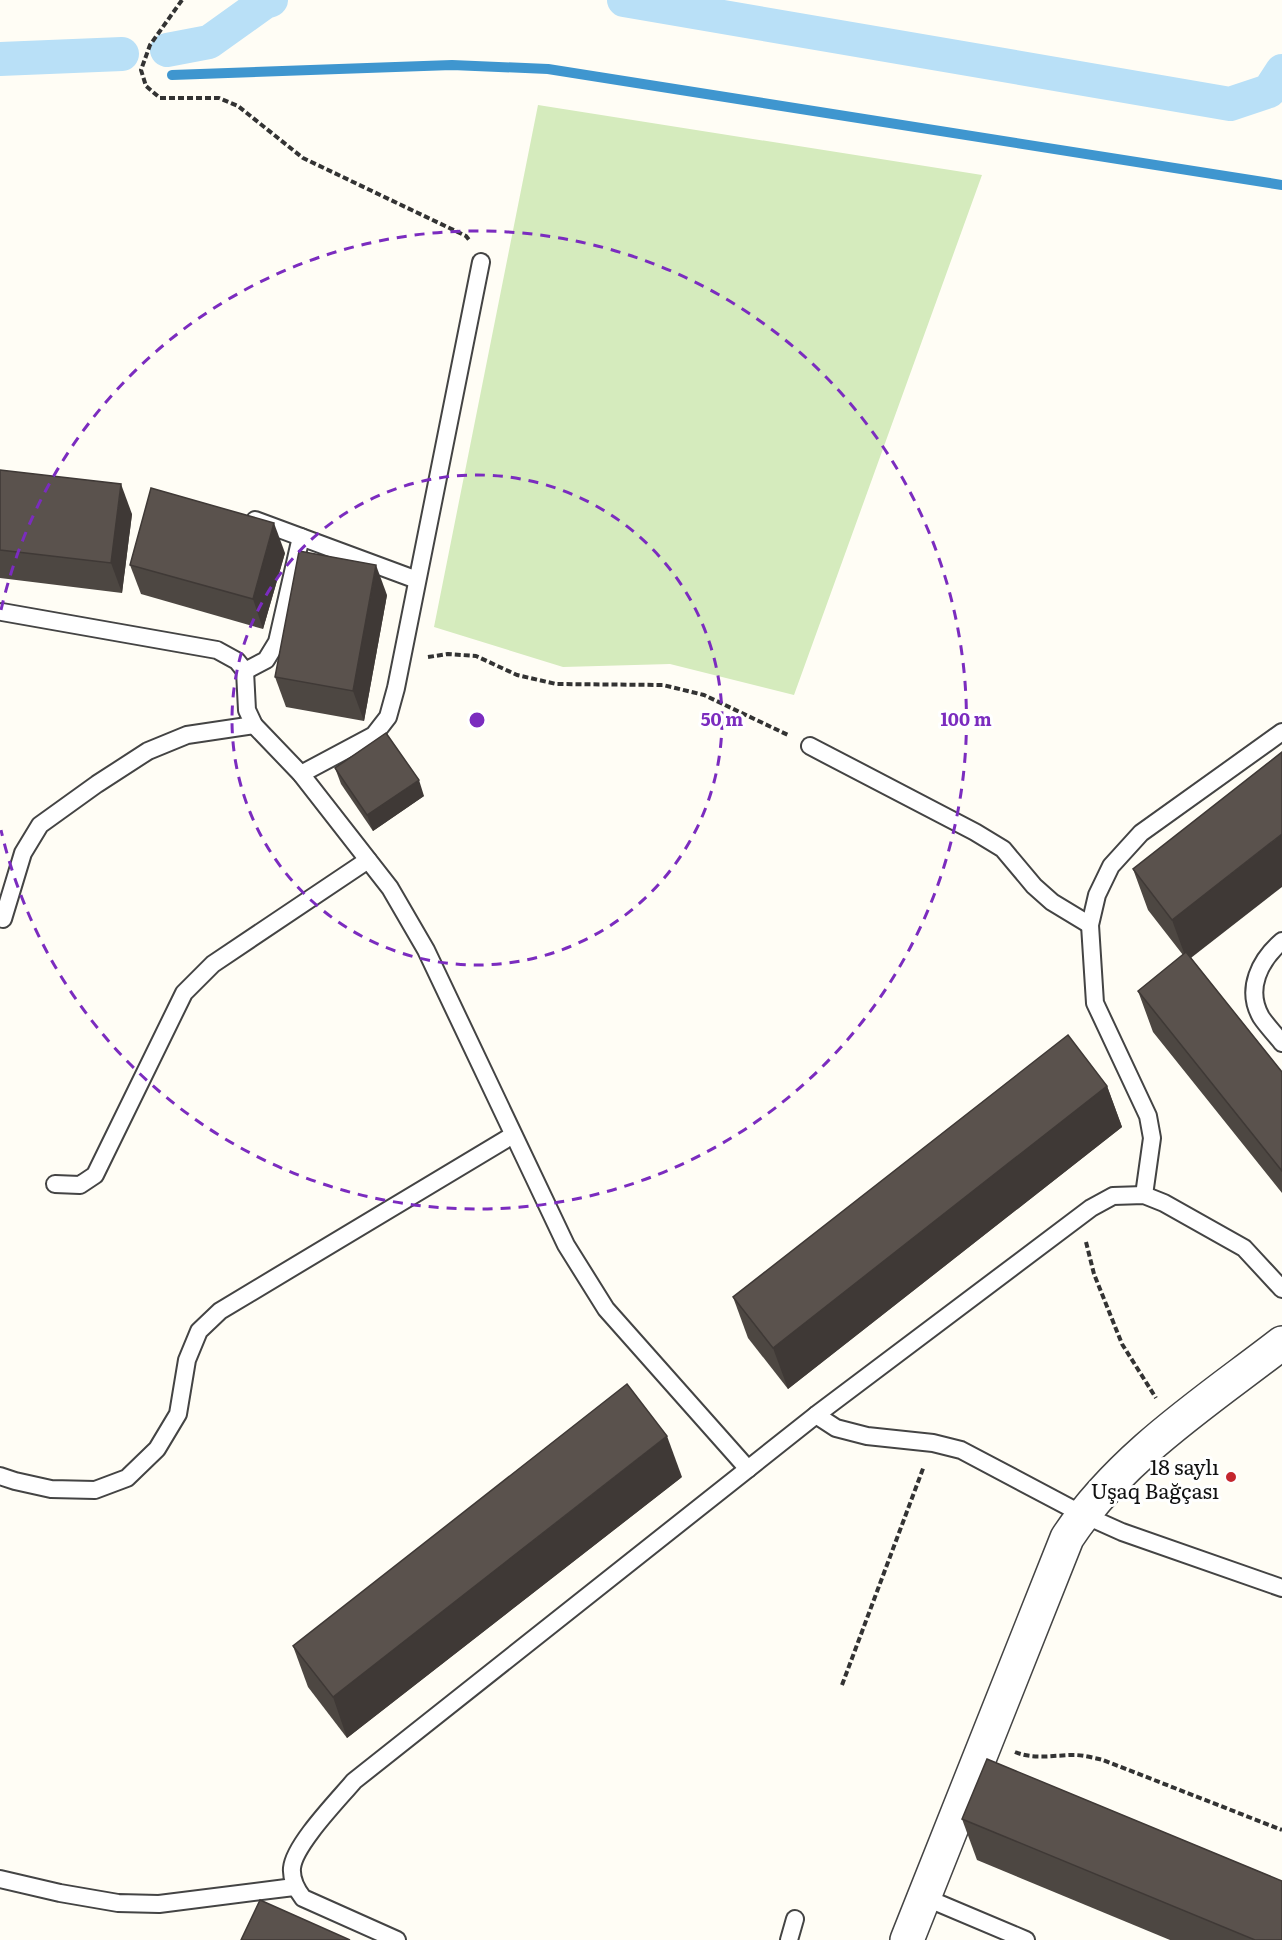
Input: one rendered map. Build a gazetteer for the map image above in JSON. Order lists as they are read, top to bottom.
{
  "places": ["18 saylı Uşaq Bağçası"],
  "rings": ["50 m", "100 m"]
}
